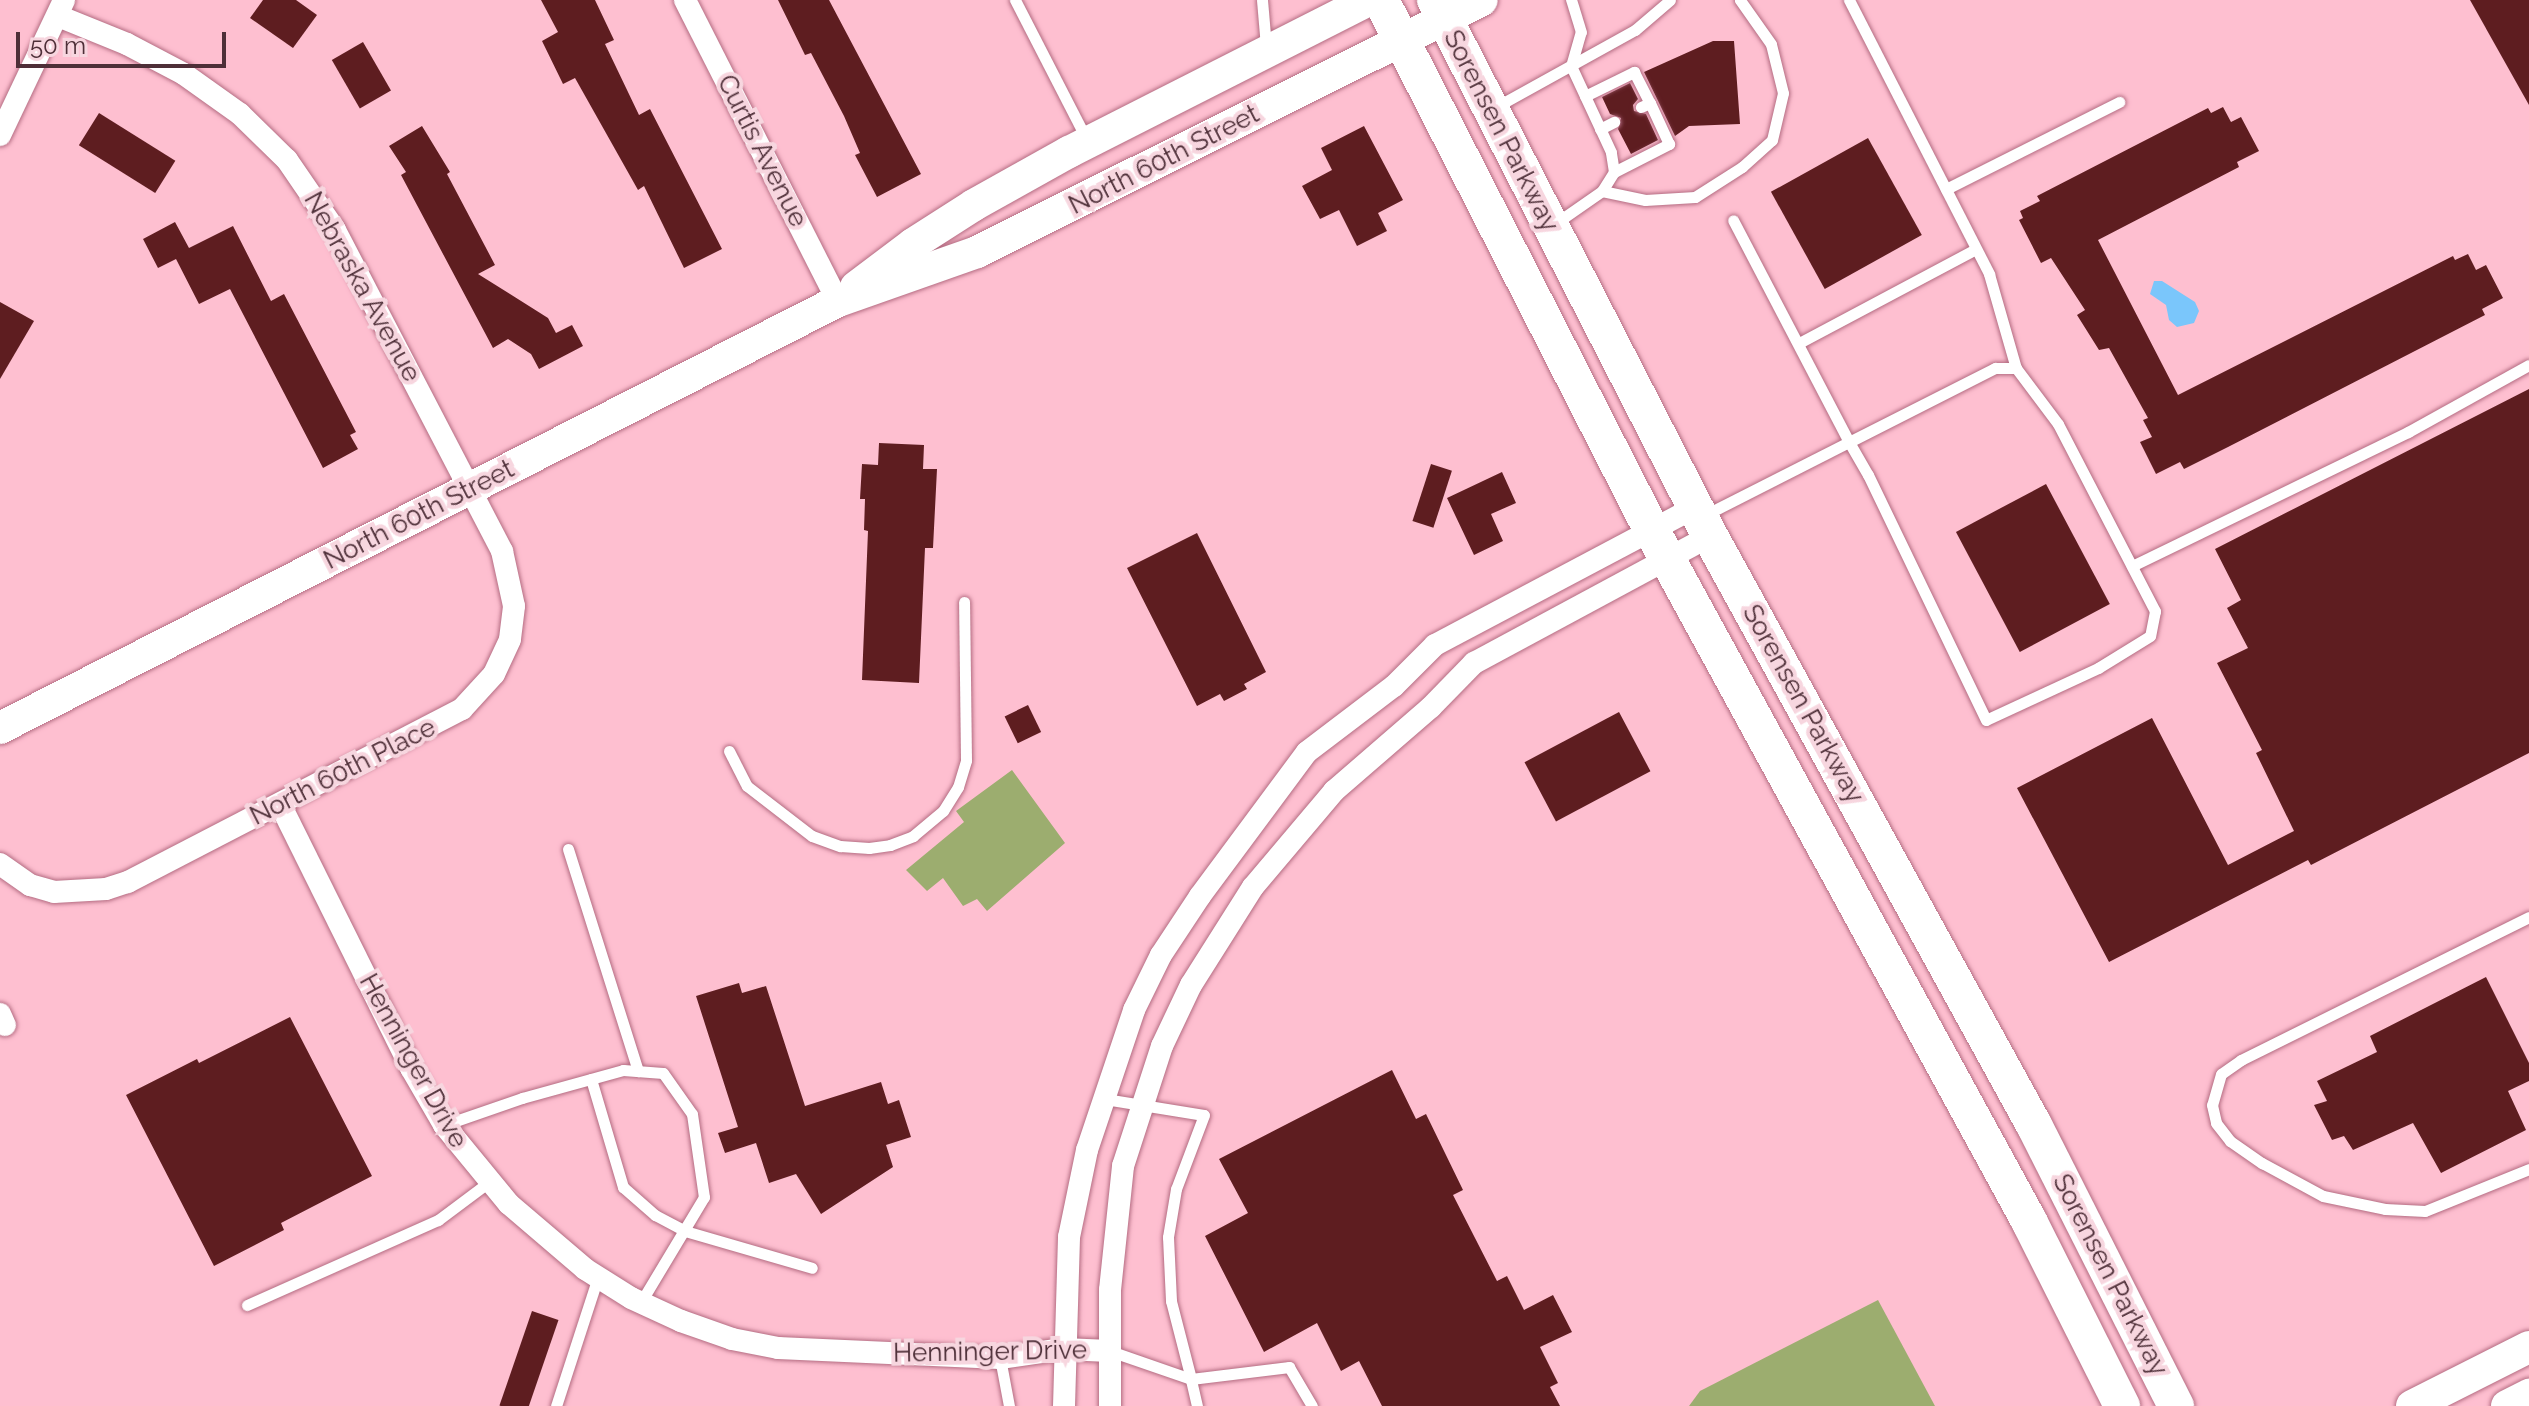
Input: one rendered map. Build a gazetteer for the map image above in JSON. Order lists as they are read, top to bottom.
{
  "streets": {
    "main road": ["Sorensen Parkway", "North 60th Street"],
    "street": [
      "Curtis Avenue",
      "Nebraska Avenue",
      "North 60th Place",
      "Henninger Drive"
    ]
  },
  "crossings": [
    ["Sorensen Parkway", "North 60th Street"],
    ["Curtis Avenue", "North 60th Street"],
    ["North 60th Street", "Nebraska Avenue"],
    ["North 60th Street", "North 60th Place"],
    ["Nebraska Avenue", "North 60th Place"],
    ["North 60th Place", "Henninger Drive"]
  ],
  "scale_bar": "50 m"
}
